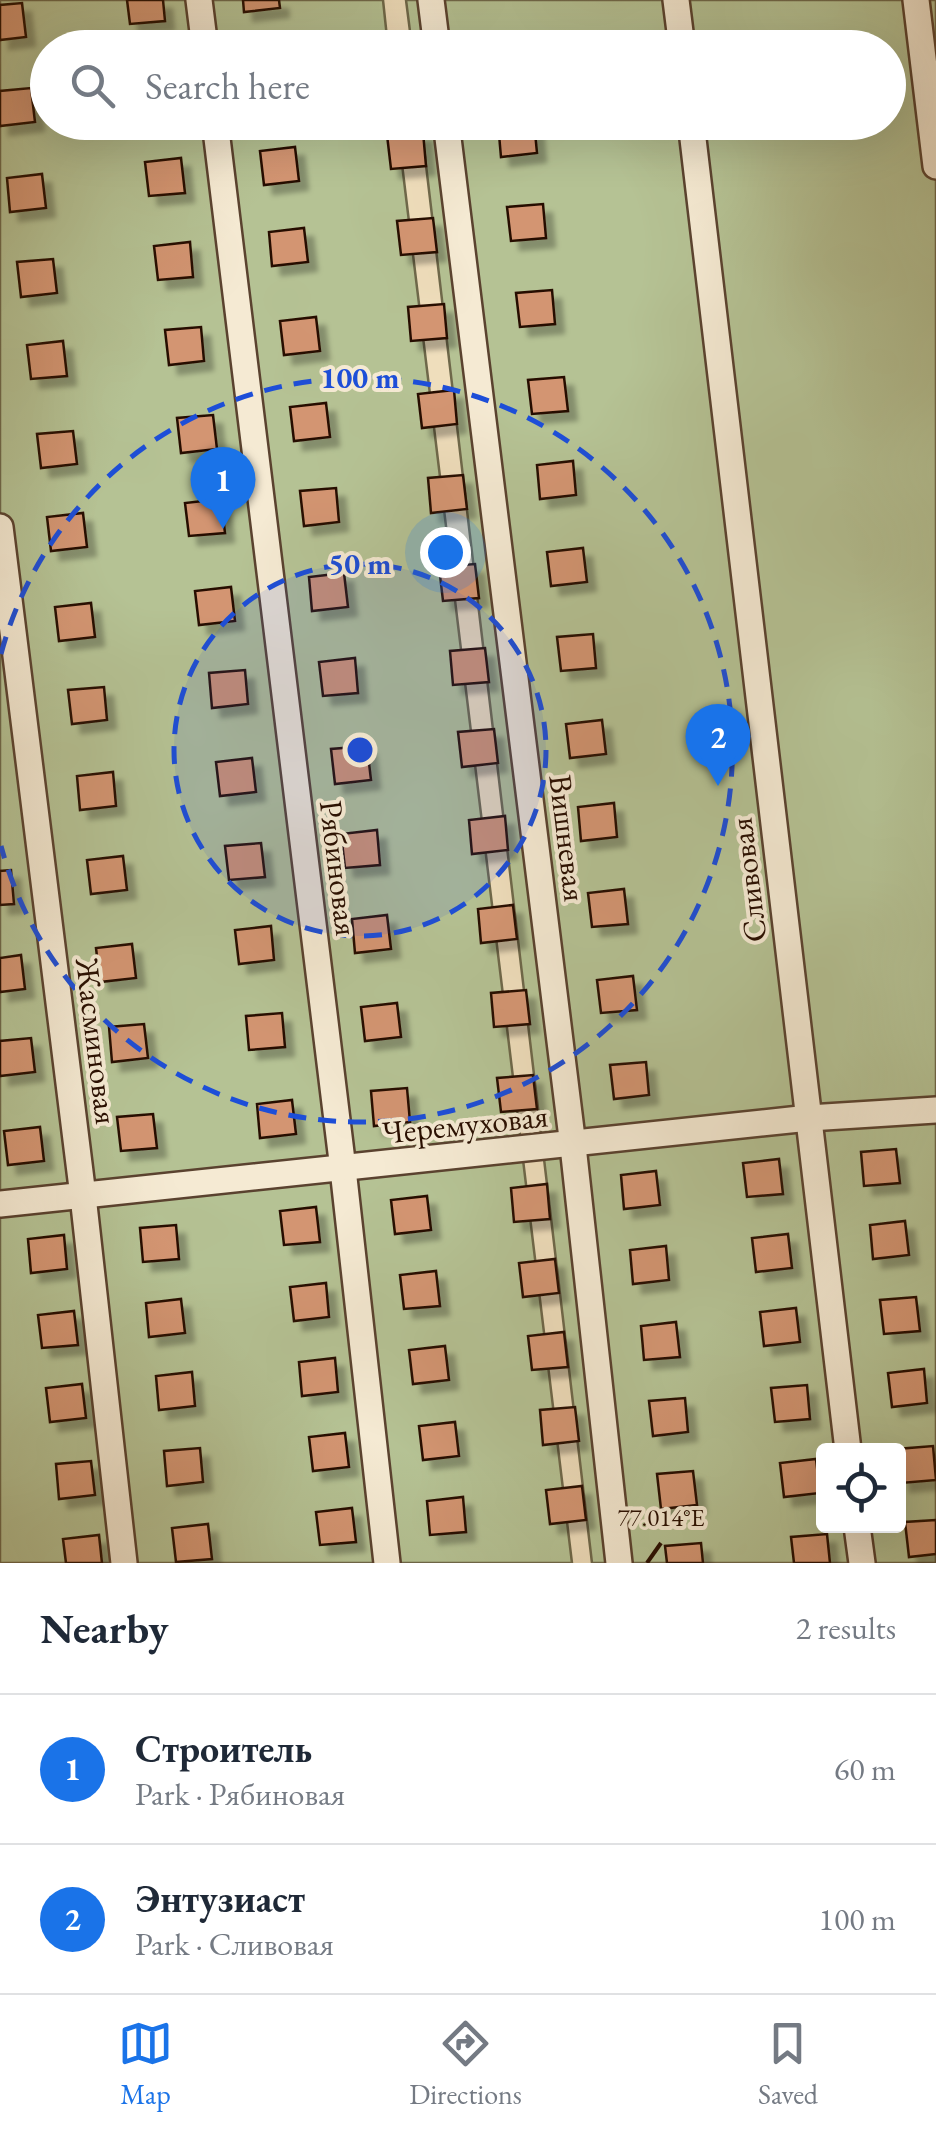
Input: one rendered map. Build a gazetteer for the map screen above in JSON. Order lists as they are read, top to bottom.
{
  "streets": {
    "street": [
      "Вишневая",
      "Рябиновая",
      "Сливовая",
      "Жасминовая",
      "Черемуховая"
    ]
  },
  "crossings": [
    ["Вишневая", "Черемуховая"],
    ["Рябиновая", "Черемуховая"],
    ["Сливовая", "Черемуховая"],
    ["Жасминовая", "Черемуховая"]
  ],
  "page": {
    "search": "Search here",
    "pins": ["1", "2"],
    "heading": ["Nearby", "2 results"],
    "list": [
      {
        "mark": "1",
        "name": "Строитель",
        "note": "Park · Рябиновая",
        "value": "60 m"
      },
      {
        "mark": "2",
        "name": "Энтузиаст",
        "note": "Park · Сливовая",
        "value": "100 m"
      }
    ],
    "nav": ["Map", "Directions", "Saved"]
  },
  "coordinates": ["77.014°E"],
  "rings": ["100 m", "50 m"]
}
